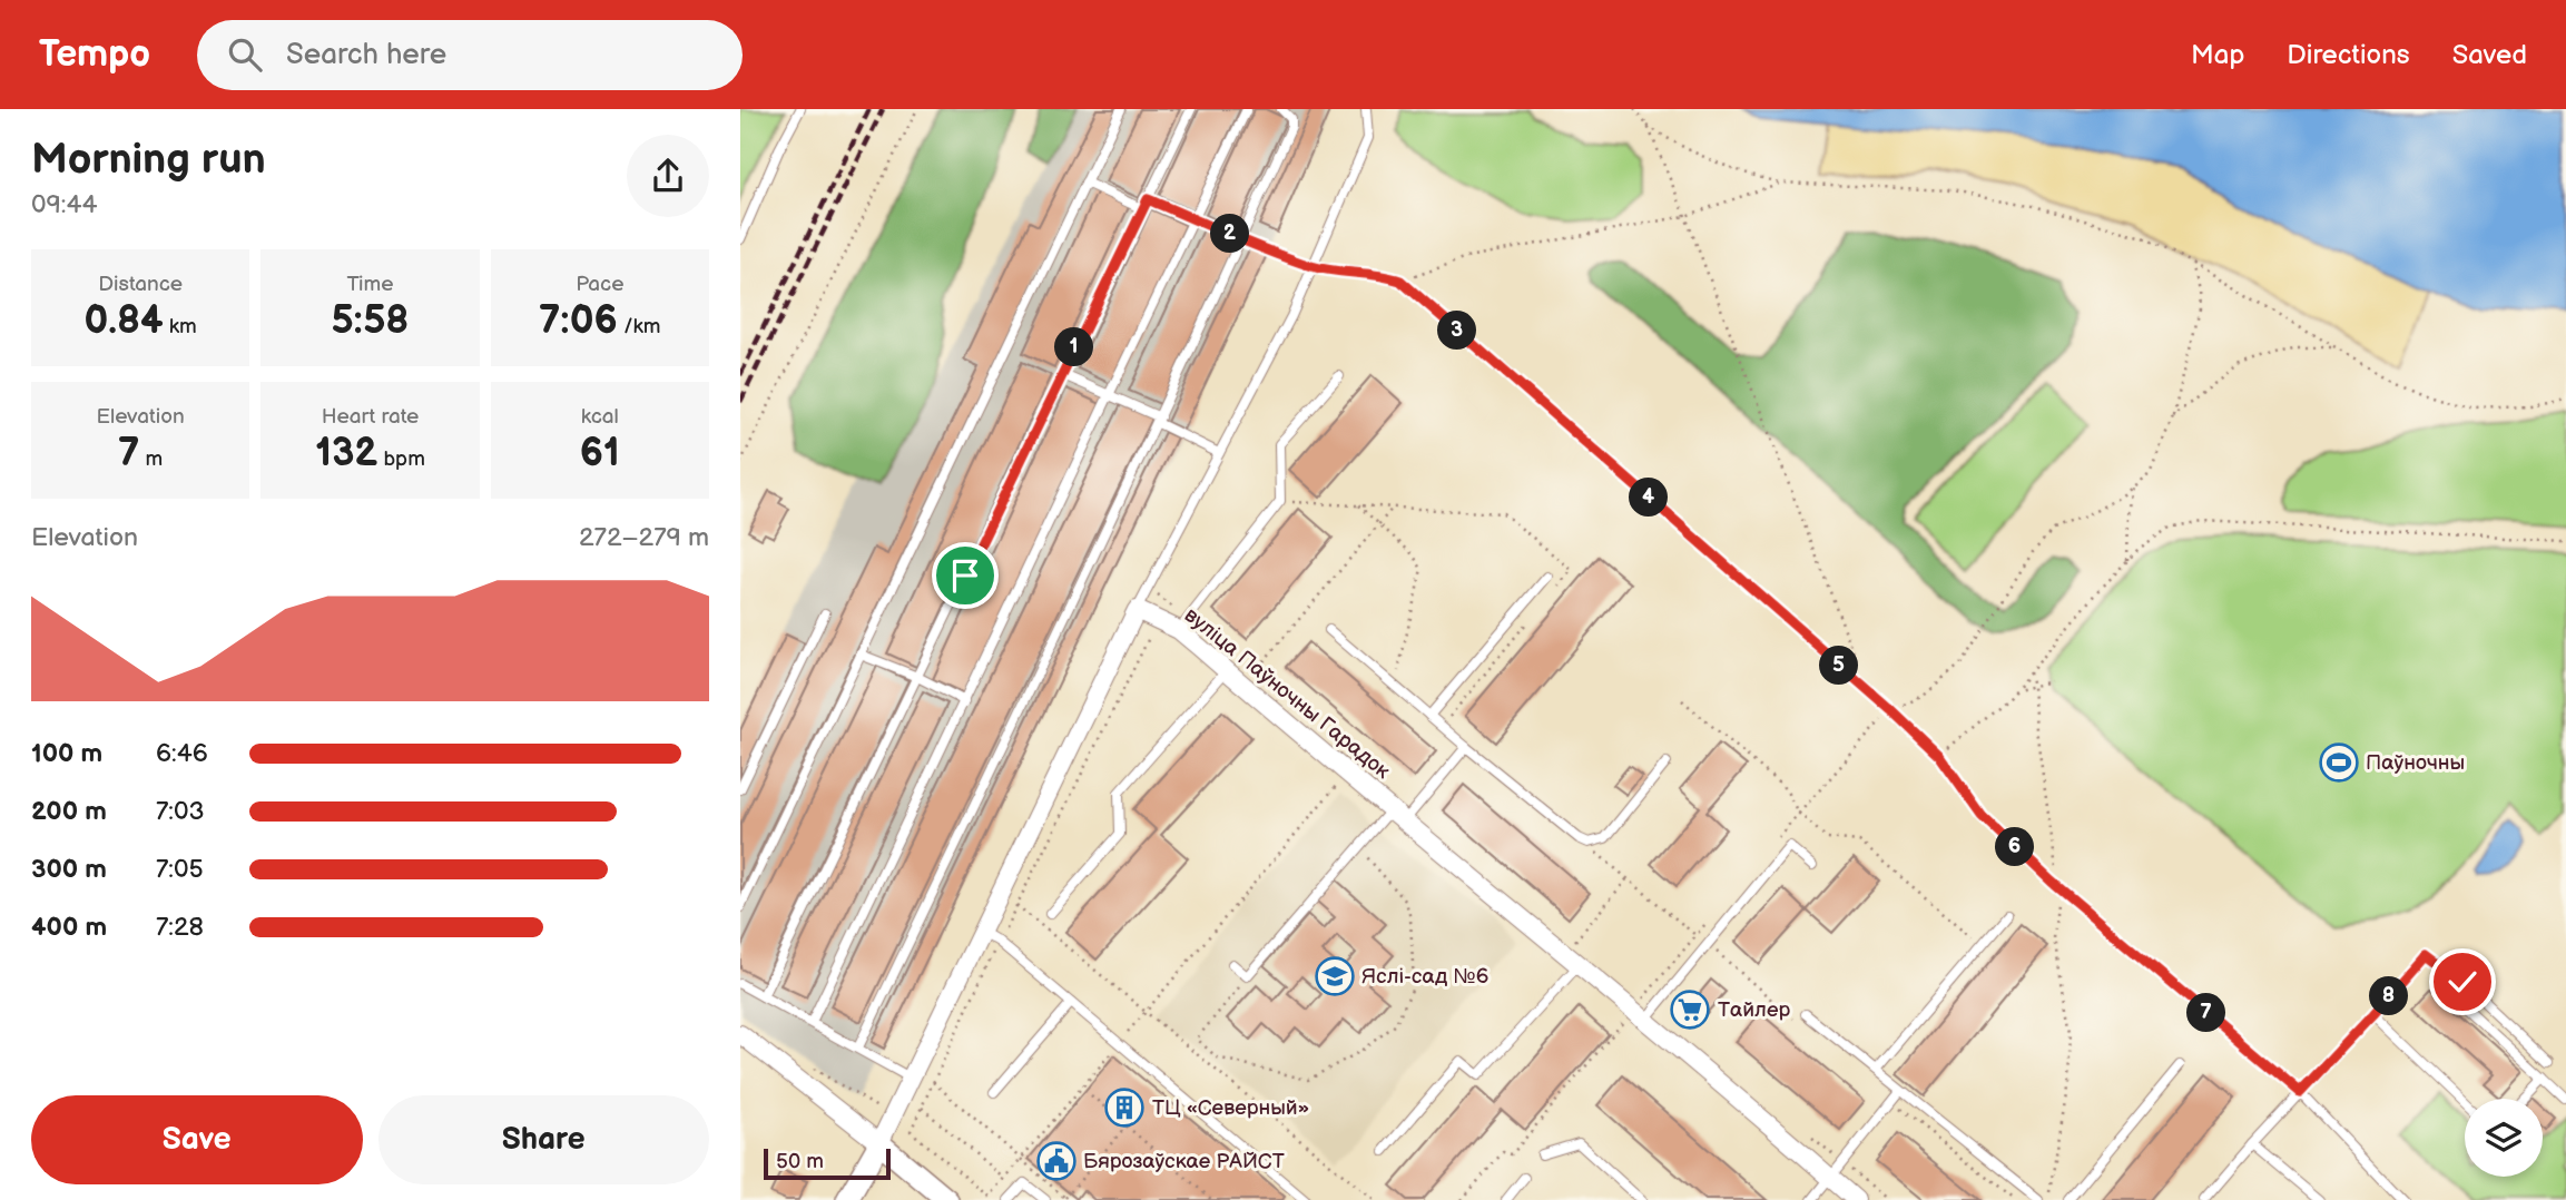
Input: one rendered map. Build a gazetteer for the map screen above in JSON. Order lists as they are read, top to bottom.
{
  "streets": {
    "street": ["вуліца Паўночны Гарадок"]
  },
  "places": {
    "sports": ["Паўночны"],
    "school or university": ["Яслі-сад №6"],
    "supermarket": ["Тайлер"],
    "building": ["ТЦ «Северный»"],
    "public building": ["Бярозаўскае РАЙСТ"]
  },
  "scale_bar": "50 m",
  "page": {
    "header": "Tempo",
    "search": "Search here",
    "nav": ["Map", "Directions", "Saved"],
    "heading": ["Morning run", "09:44"],
    "pins": [
      "2",
      "3",
      "1",
      "4",
      "5",
      "6",
      "8",
      "7"
    ],
    "stats": [
      ["Distance", "0.84 km"],
      ["Time", "5:58"],
      ["Pace", "7:06 /km"],
      ["Elevation", "7 m"],
      ["Heart rate", "132 bpm"],
      ["kcal", "61"]
    ],
    "chart": ["Elevation", "272–279 m"],
    "list": [
      {
        "name": "100 m",
        "note": "6:46"
      },
      {
        "name": "200 m",
        "note": "7:03"
      },
      {
        "name": "300 m",
        "note": "7:05"
      },
      {
        "name": "400 m",
        "note": "7:28"
      }
    ],
    "buttons": ["Save", "Share"],
    "scale": "50 m"
  }
}
